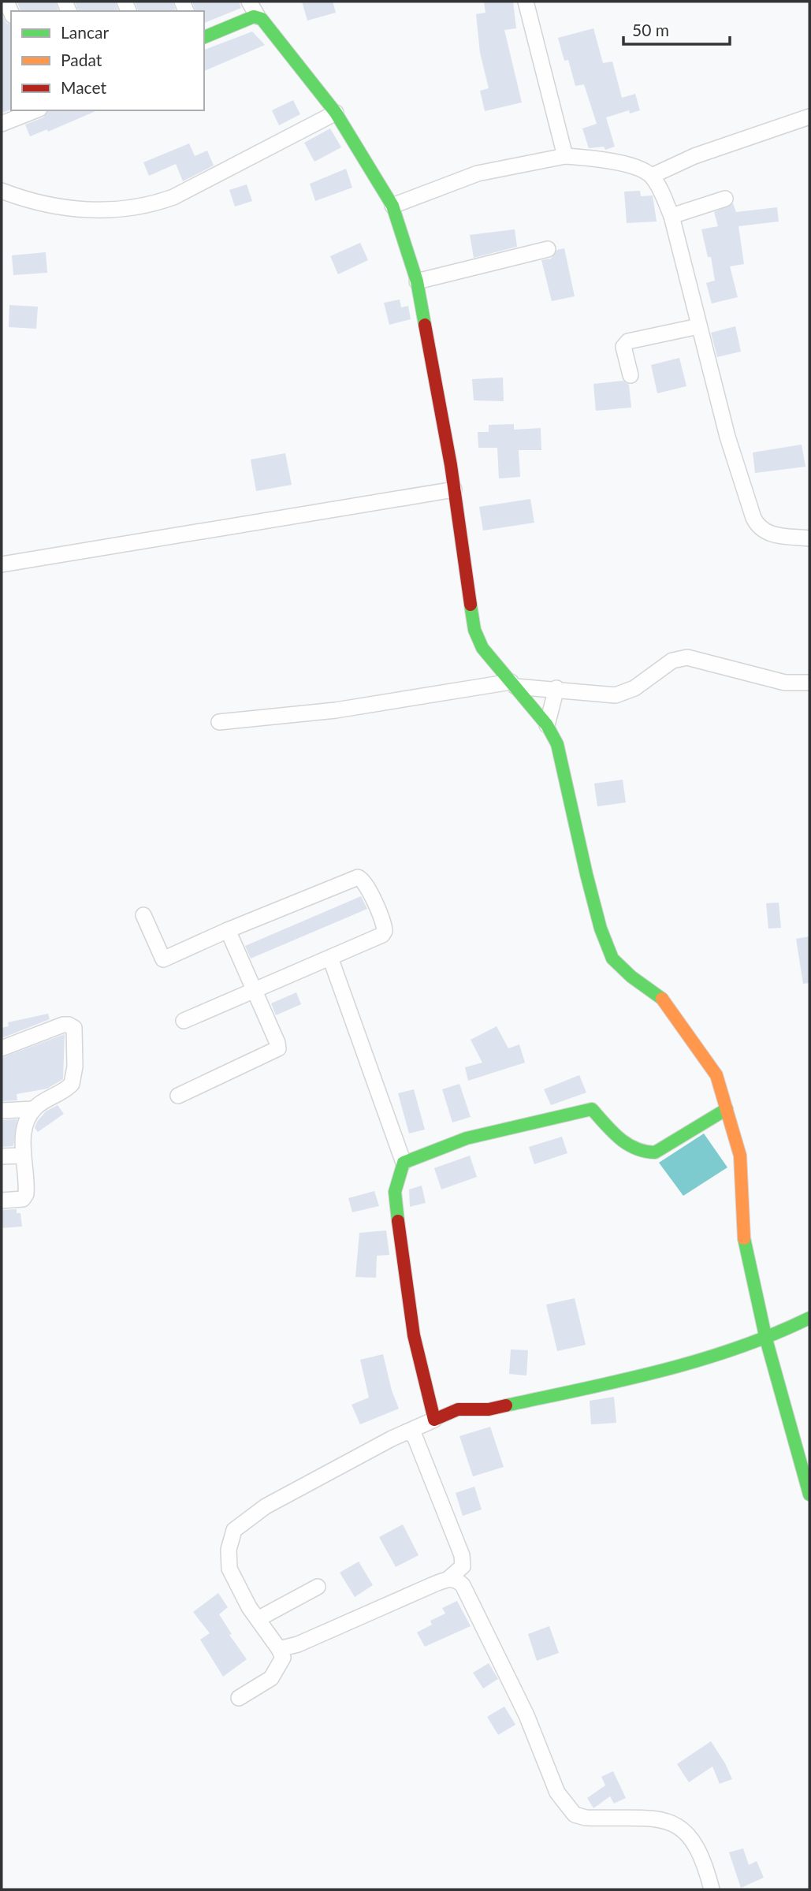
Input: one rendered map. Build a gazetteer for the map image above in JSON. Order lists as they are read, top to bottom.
{
  "legend": ["Lancar", "Padat", "Macet"],
  "scale_bar": "50 m"
}
